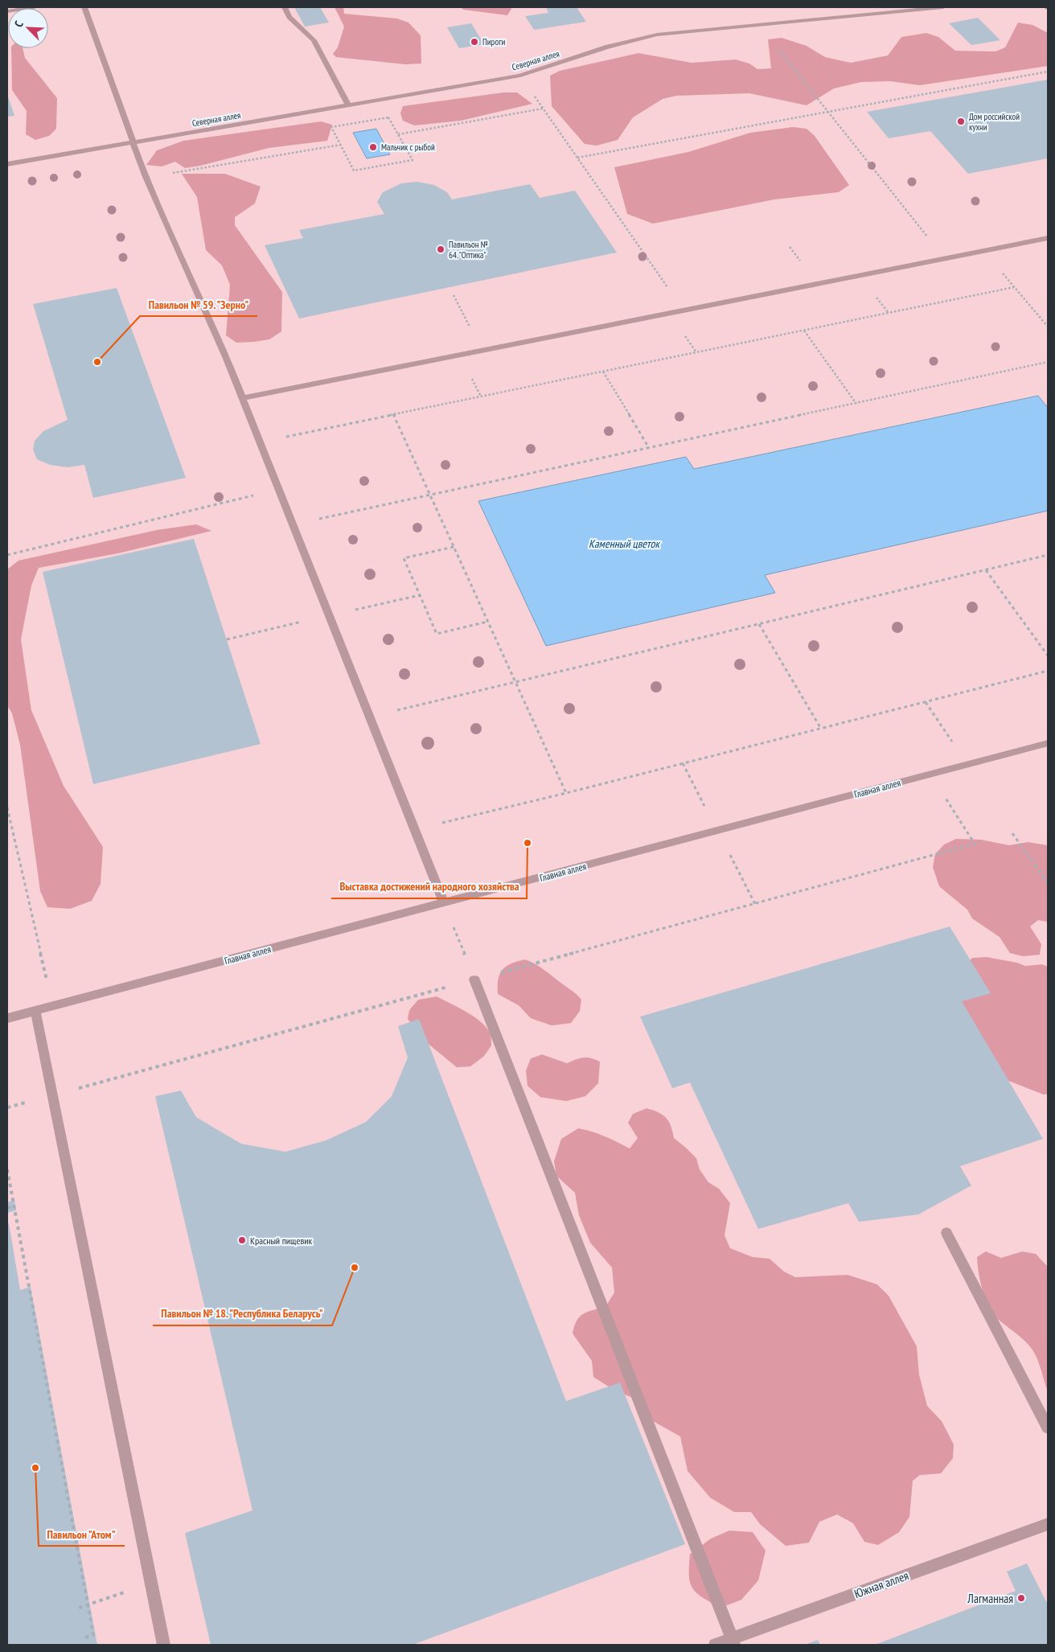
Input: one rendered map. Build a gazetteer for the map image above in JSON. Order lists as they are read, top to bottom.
{
  "streets": {
    "lane": ["Северная аллея", "Главная аллея", "Южная аллея"]
  },
  "water": ["Каменный цветок"],
  "places": [
    "Пироги",
    "Дом российской кухни",
    "Мальчик с рыбой",
    "Павильон № 64. \"Оптика\"",
    "Павильон № 59. \"Зерно\"",
    "Выставка достижений народного хозяйства",
    "Красный пищевик",
    "Павильон № 18. \"Республика Беларусь\"",
    "Павильон \"Атом\"",
    "Лагманная"
  ],
  "north": "top left"
}
